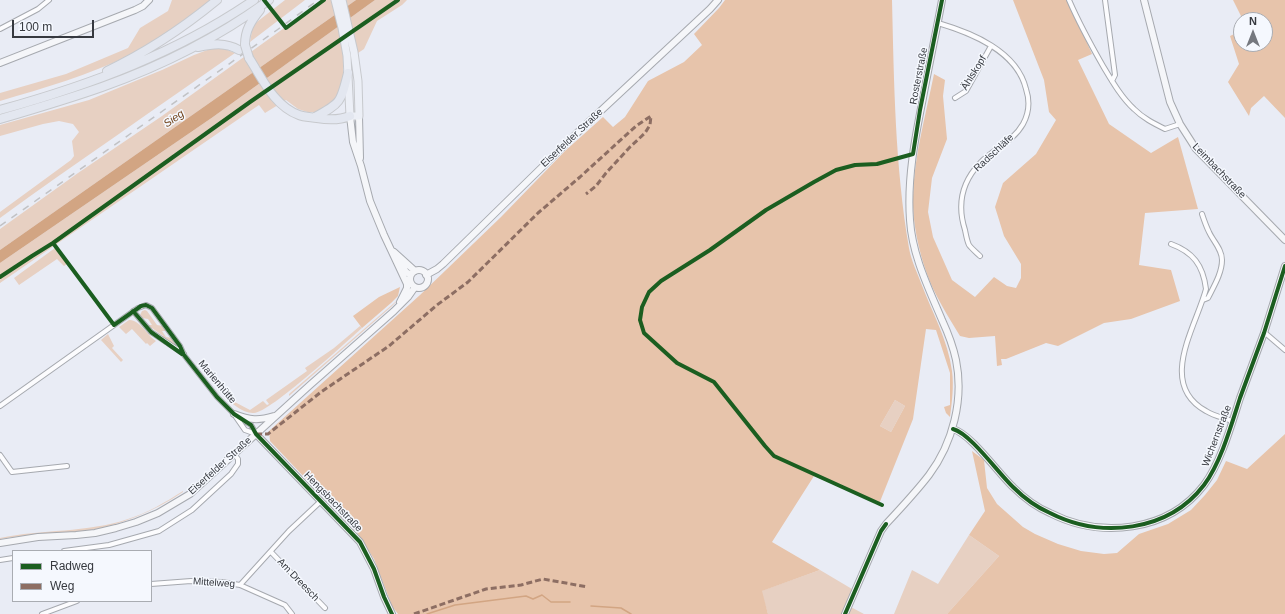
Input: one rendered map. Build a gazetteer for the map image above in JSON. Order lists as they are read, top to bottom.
{
  "streets": {
    "street": [
      "Ählskopf",
      "Rosterstraße",
      "Eiserfelder Straße",
      "Radschläfe",
      "Leimbachstraße",
      "Marienhütte",
      "Wichernstraße",
      "Hengsbachstraße",
      "Am Dreesch",
      "Mittelweg"
    ]
  },
  "crossings": [
    ["Ählskopf", "Radschläfe"],
    ["Rosterstraße", "Radschläfe"],
    ["Rosterstraße", "Wichernstraße"],
    ["Eiserfelder Straße", "Marienhütte"],
    ["Eiserfelder Straße", "Hengsbachstraße"],
    ["Marienhütte", "Hengsbachstraße"],
    ["Hengsbachstraße", "Am Dreesch"],
    ["Am Dreesch", "Mittelweg"]
  ],
  "water": ["Sieg"],
  "legend": ["Radweg", "Weg"],
  "scale_bar": "100 m",
  "north": "top"
}
